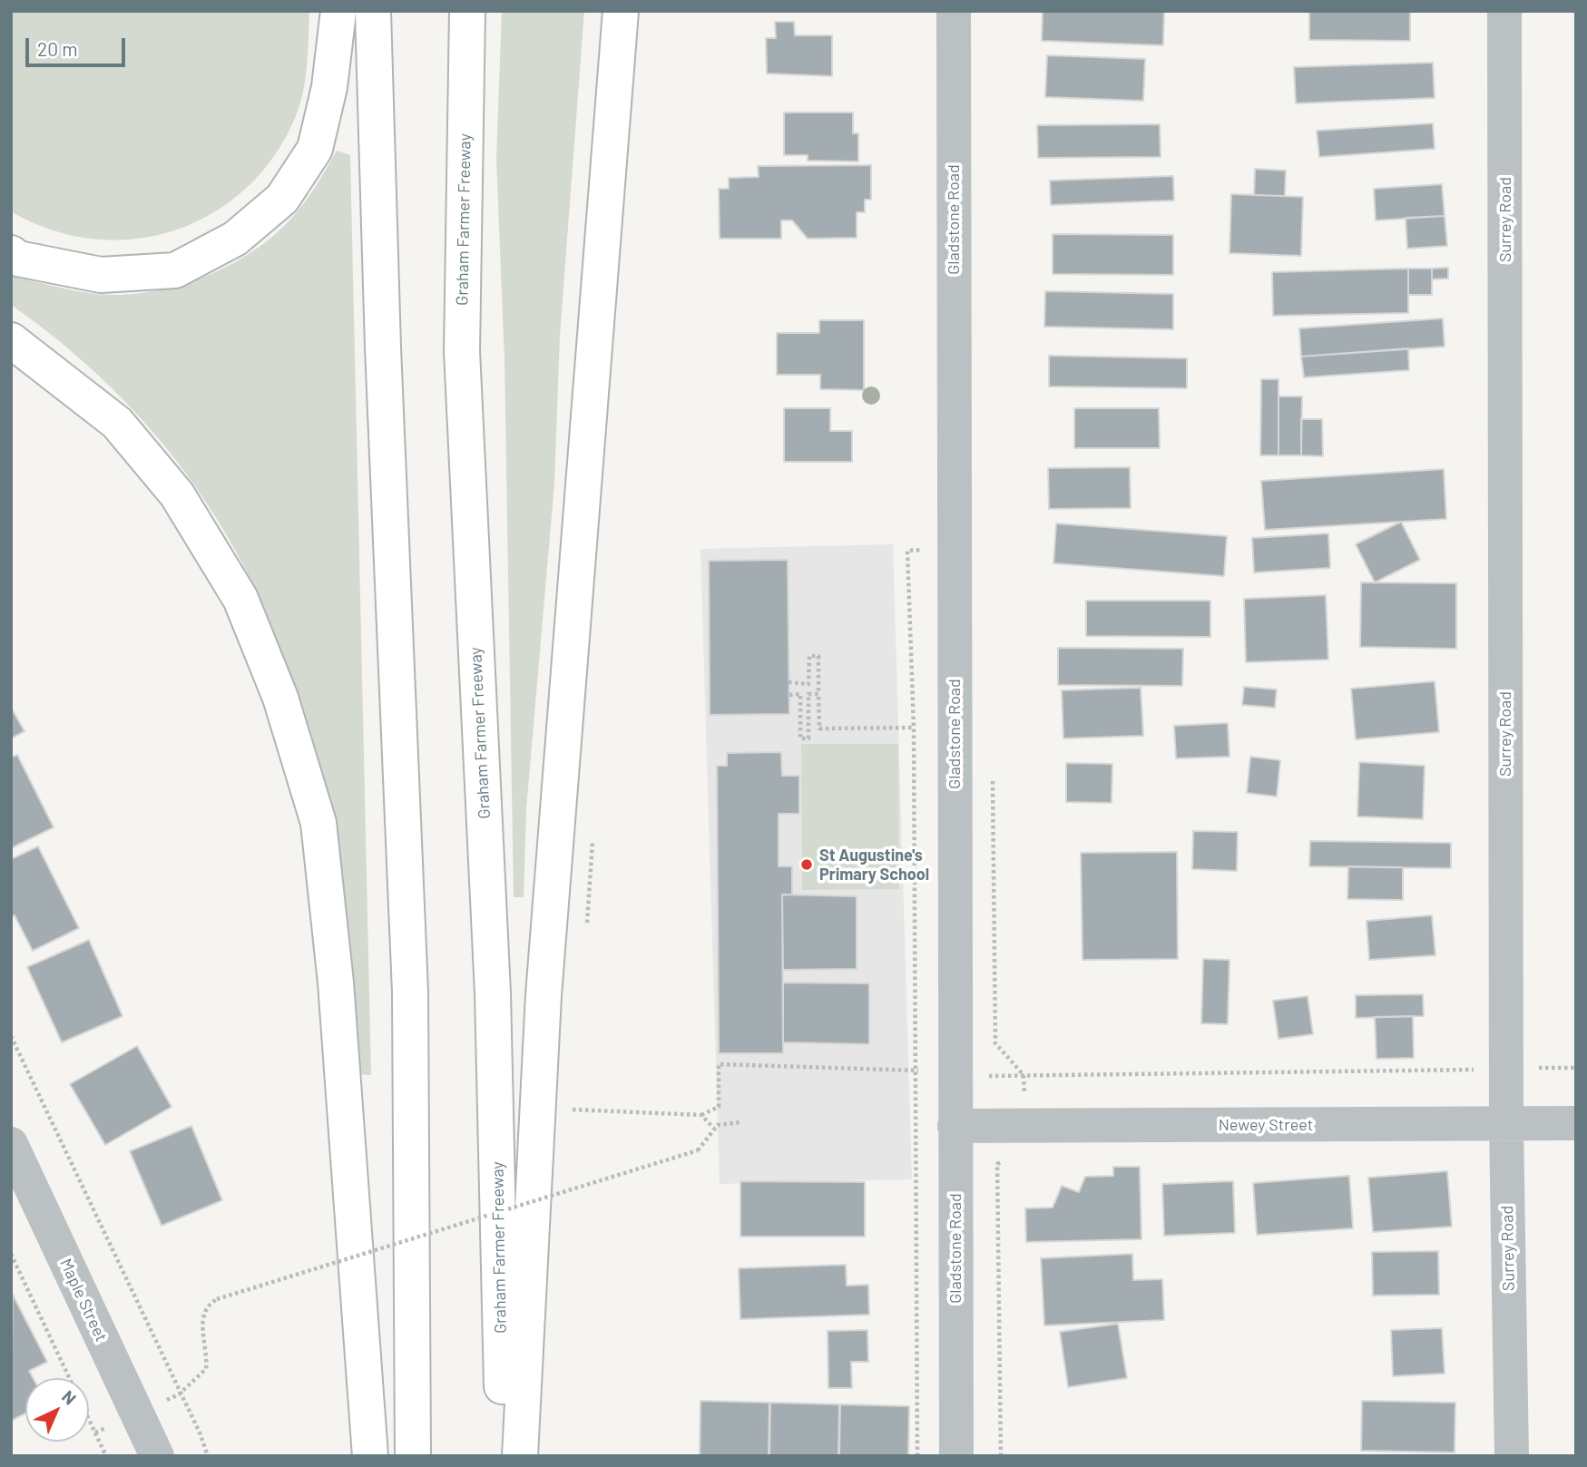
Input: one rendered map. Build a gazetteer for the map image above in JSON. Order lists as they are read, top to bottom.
{
  "streets": {
    "highway": ["Graham Farmer Freeway"],
    "street": [
      "Gladstone Road",
      "Surrey Road",
      "Newey Street",
      "Maple Street"
    ]
  },
  "crossings": [
    ["Gladstone Road", "Newey Street"],
    ["Surrey Road", "Newey Street"]
  ],
  "places": ["St Augustine's Primary School"],
  "scale_bar": "20 m",
  "north": "top right"
}
